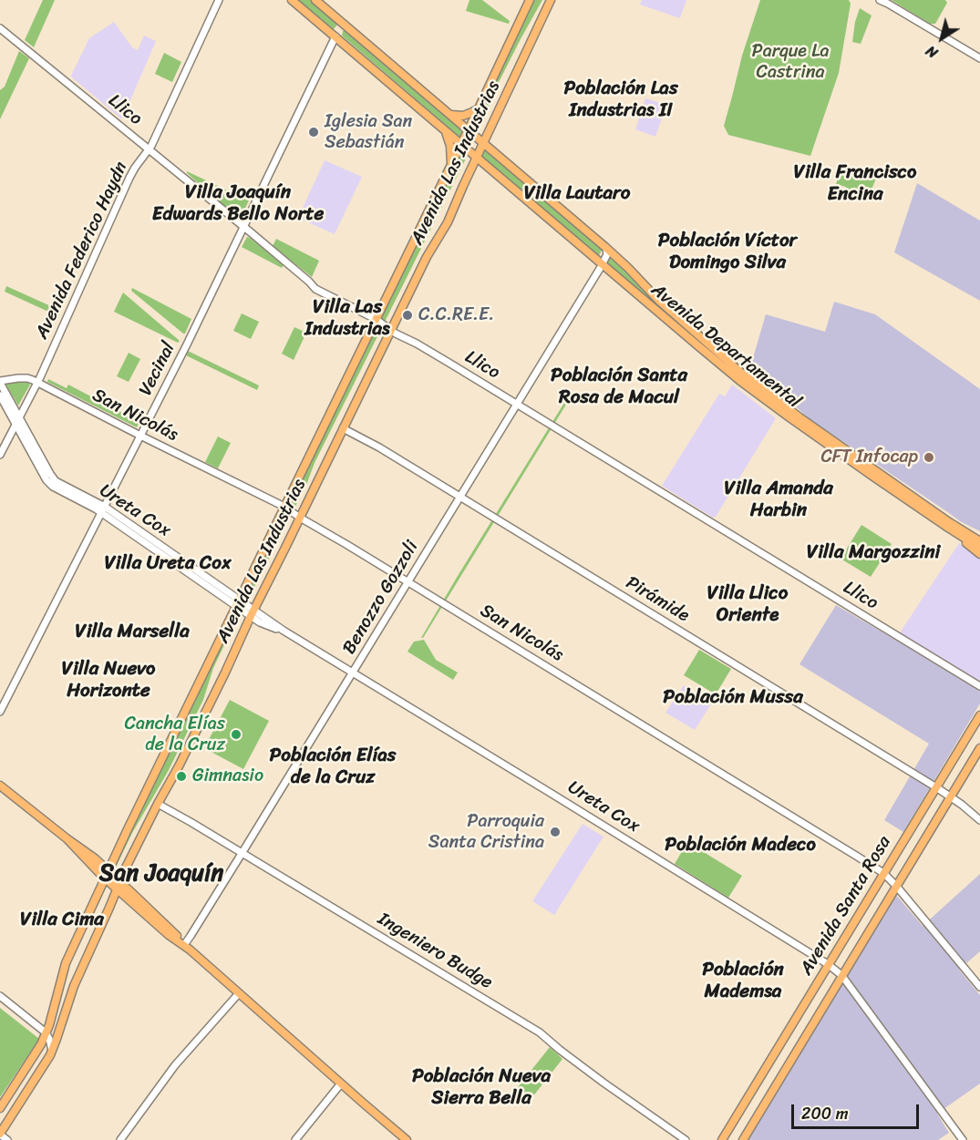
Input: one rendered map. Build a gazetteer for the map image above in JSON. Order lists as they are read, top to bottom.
{
  "streets": {
    "main road": ["Avenida Las Industrias", "Avenida Departamental", "Avenida Santa Rosa"],
    "street": [
      "Llico",
      "Avenida Federico Haydn",
      "Vecinal",
      "San Nicolás",
      "Ureta Cox",
      "Benozzo Gozzoli",
      "Pirámide",
      "Ingeniero Budge"
    ]
  },
  "crossings": [
    ["Llico", "Avenida Las Industrias"],
    ["Llico", "Avenida Federico Haydn"],
    ["Llico", "Vecinal"],
    ["Llico", "Benozzo Gozzoli"],
    ["Avenida Las Industrias", "Avenida Departamental"],
    ["Avenida Las Industrias", "San Nicolás"],
    ["Avenida Las Industrias", "Ureta Cox"],
    ["Avenida Las Industrias", "Pirámide"],
    ["Avenida Las Industrias", "Ingeniero Budge"],
    ["Avenida Federico Haydn", "San Nicolás"],
    ["Avenida Federico Haydn", "Ureta Cox"],
    ["Avenida Departamental", "Vecinal"],
    ["Avenida Departamental", "Benozzo Gozzoli"],
    ["Vecinal", "San Nicolás"],
    ["Vecinal", "Ureta Cox"],
    ["San Nicolás", "Benozzo Gozzoli"],
    ["San Nicolás", "Avenida Santa Rosa"],
    ["Ureta Cox", "Benozzo Gozzoli"],
    ["Ureta Cox", "Avenida Santa Rosa"],
    ["Benozzo Gozzoli", "Pirámide"],
    ["Benozzo Gozzoli", "Ingeniero Budge"],
    ["Pirámide", "Avenida Santa Rosa"]
  ],
  "districts": [
    "Población Las Industrias II",
    "Villa Francisco Encina",
    "Villa Joaquín Edwards Bello Norte",
    "Villa Lautaro",
    "Población Víctor Domingo Silva",
    "Villa Las Industrias",
    "Población Santa Rosa de Macul",
    "Villa Amanda Harbin",
    "Villa Margozzini",
    "Villa Ureta Cox",
    "Villa Llico Oriente",
    "Villa Marsella",
    "Villa Nuevo Horizonte",
    "Población Mussa",
    "Población Elías de la Cruz",
    "Población Madeco",
    "San Joaquín",
    "Villa Cima",
    "Población Mademsa",
    "Población Nueva Sierra Bella"
  ],
  "parks": ["Parque La Castrina"],
  "places": [
    "Iglesia San Sebastián",
    "C.C.RE.E.",
    "CFT Infocap",
    "Cancha Elías de la Cruz",
    "Gimnasio",
    "Parroquia Santa Cristina"
  ],
  "scale_bar": "200 m",
  "north": "bottom left"
}
